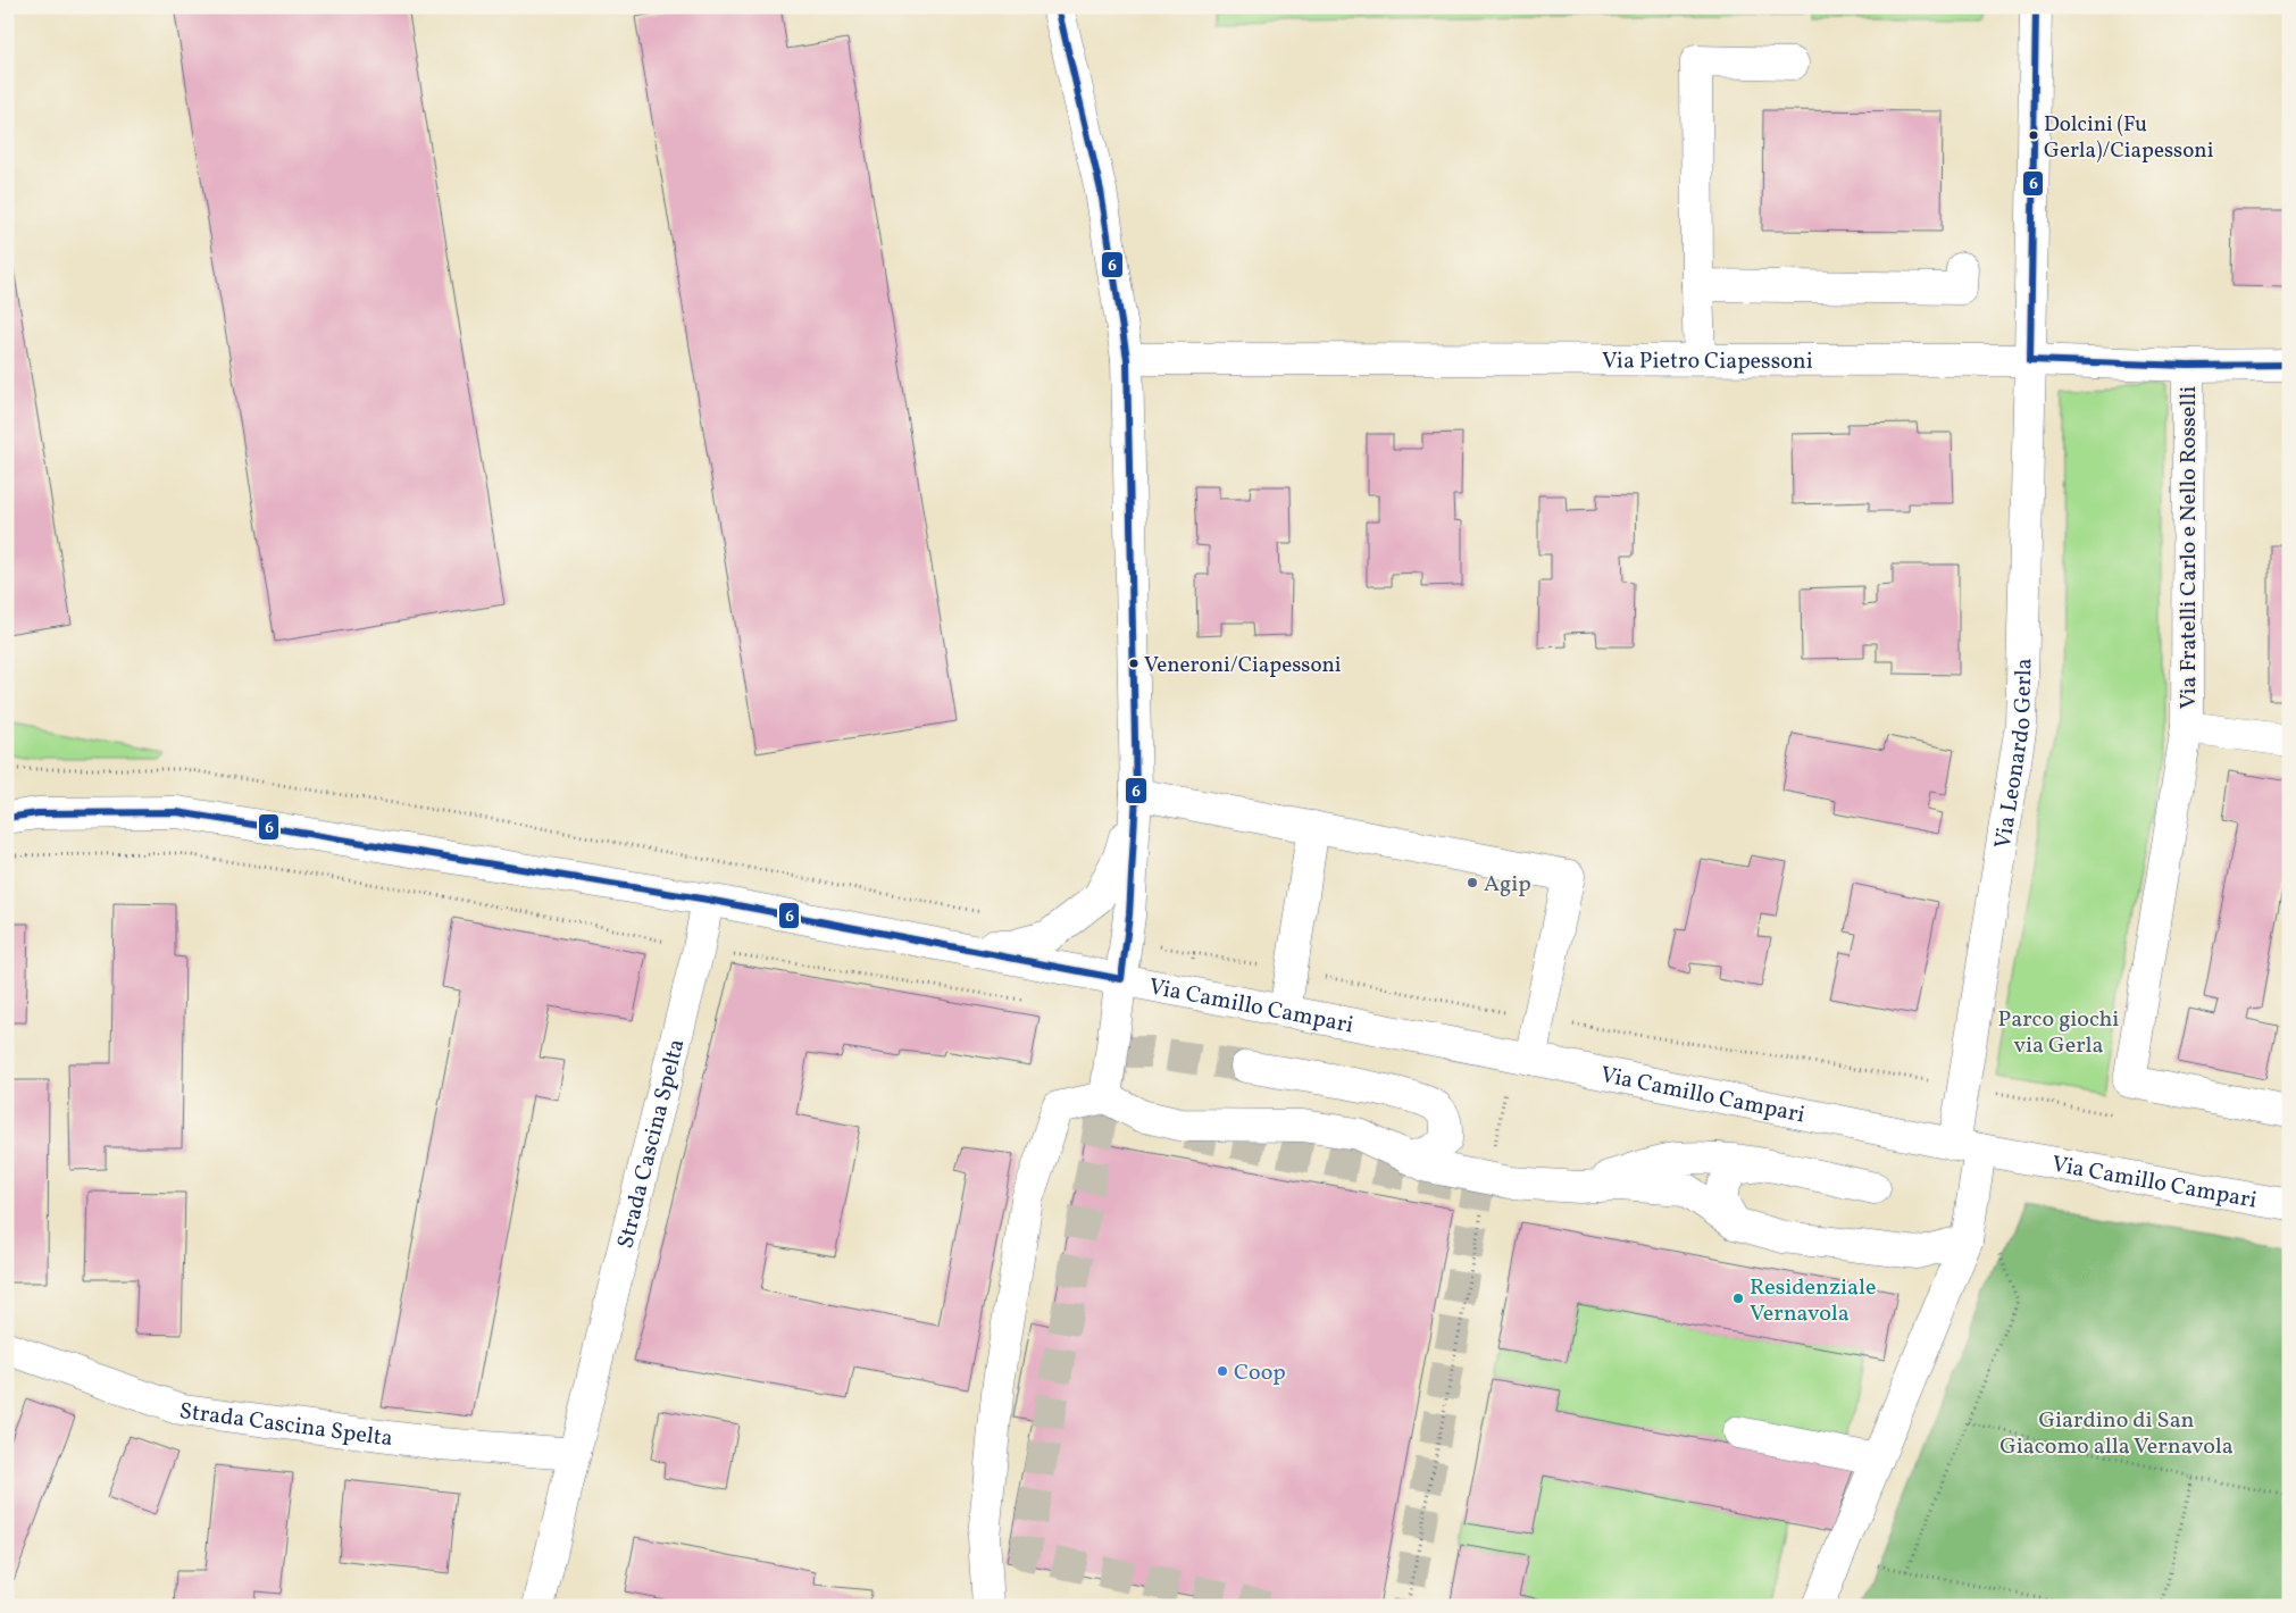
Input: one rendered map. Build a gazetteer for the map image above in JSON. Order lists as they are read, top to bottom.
{
  "streets": {
    "street": [
      "Via Pietro Ciapessoni",
      "Via Fratelli Carlo e Nello Rosselli",
      "Via Leonardo Gerla",
      "Via Camillo Campari",
      "Strada Cascina Spelta"
    ]
  },
  "crossings": [
    ["Via Pietro Ciapessoni", "Via Fratelli Carlo e Nello Rosselli"],
    ["Via Pietro Ciapessoni", "Via Leonardo Gerla"],
    ["Via Leonardo Gerla", "Via Camillo Campari"],
    ["Via Camillo Campari", "Strada Cascina Spelta"]
  ],
  "parks": ["Parco giochi via Gerla", "Giardino di San Giacomo alla Vernavola"],
  "places": [
    "Dolcini (Fu Gerla)/Ciapessoni",
    "Veneroni/Ciapessoni",
    "Agip",
    "Residenziale Vernavola",
    "Coop"
  ],
  "lines": ["transit line 6"]
}
